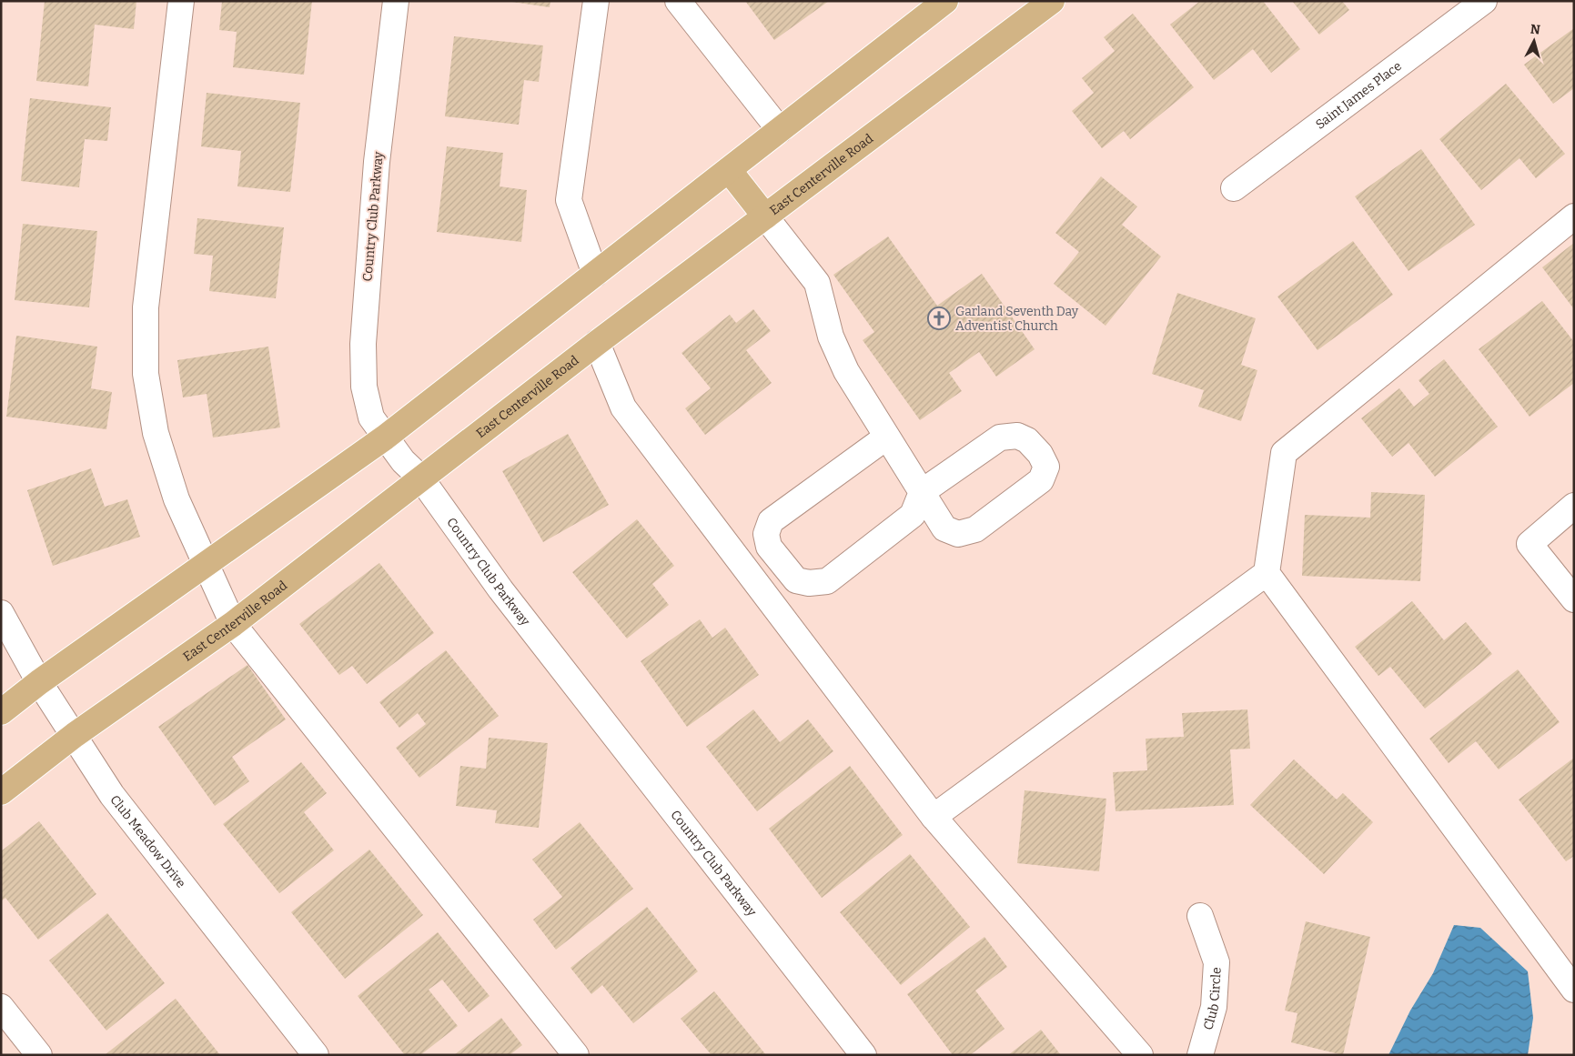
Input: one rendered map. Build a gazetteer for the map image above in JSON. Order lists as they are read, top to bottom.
{
  "streets": {
    "main road": ["East Centerville Road"],
    "street": [
      "Saint James Place",
      "Country Club Parkway",
      "Club Meadow Drive",
      "Club Circle"
    ]
  },
  "crossings": [
    ["East Centerville Road", "Country Club Parkway"],
    ["East Centerville Road", "Club Meadow Drive"]
  ],
  "places": {
    "church": ["Garland Seventh Day Adventist Church"]
  },
  "north": "top"
}
